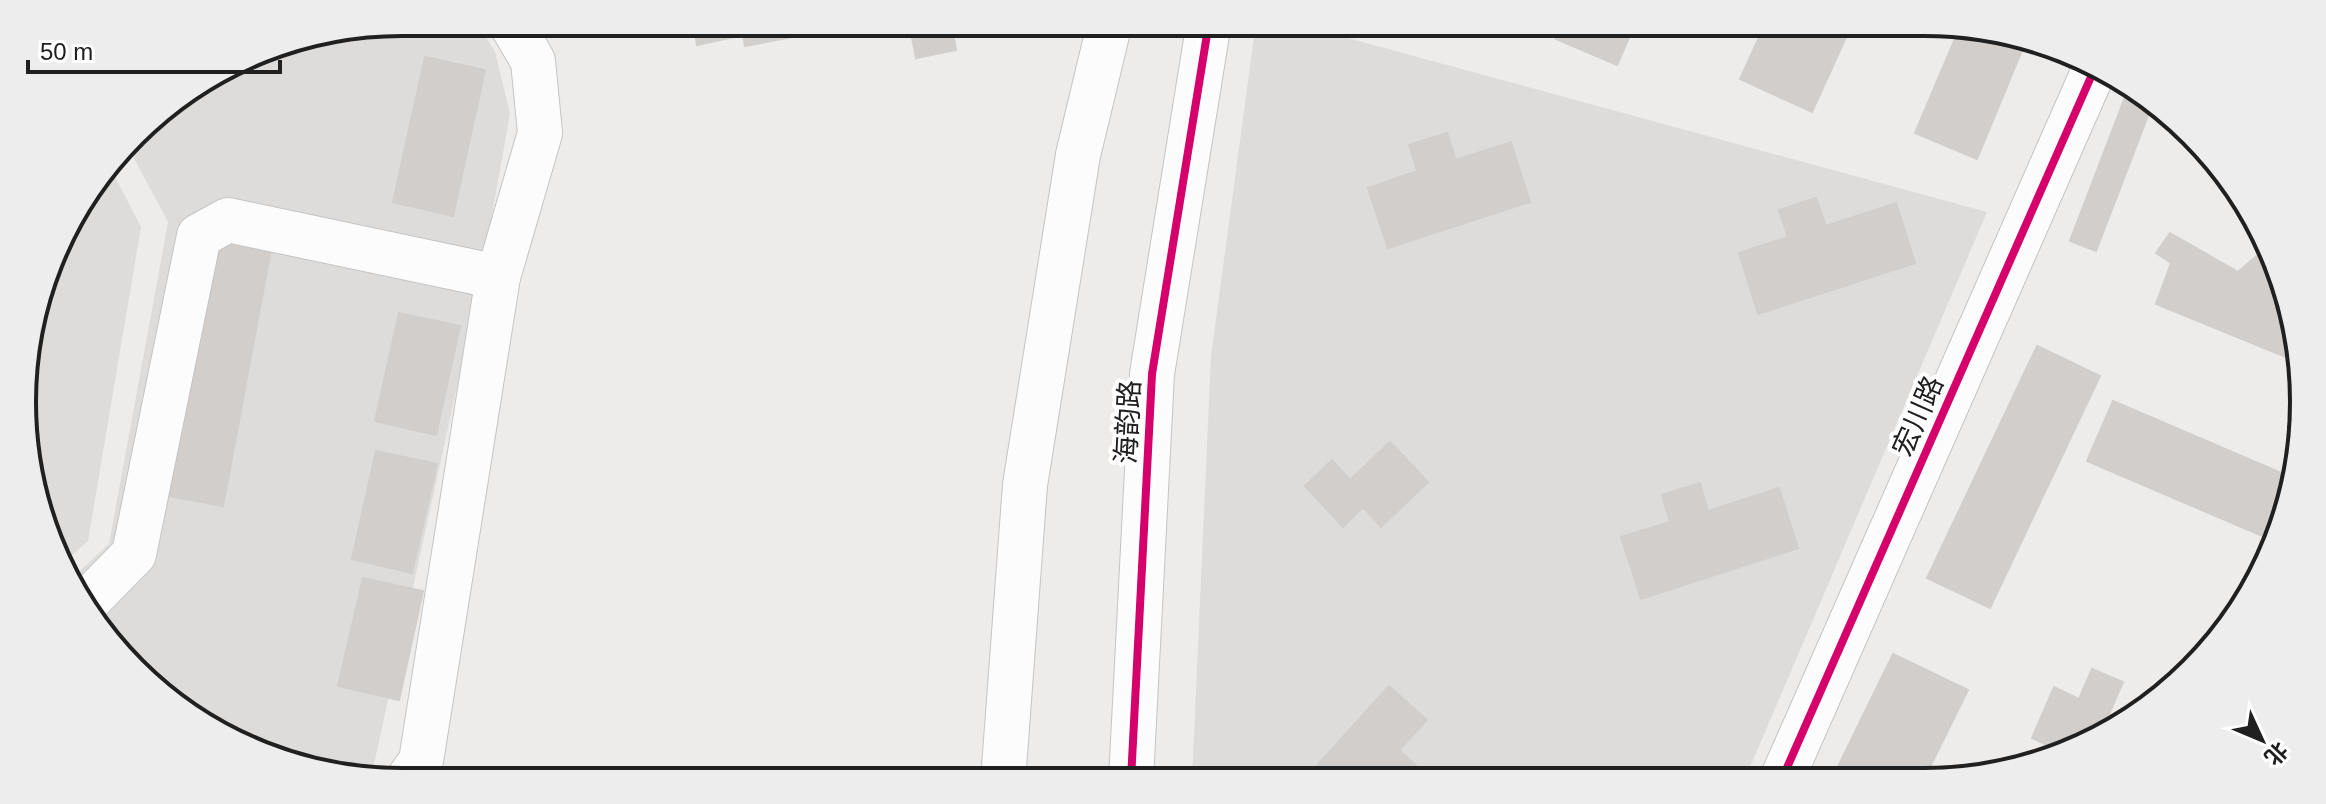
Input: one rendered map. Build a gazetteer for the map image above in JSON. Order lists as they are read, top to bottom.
{
  "streets": {
    "street": ["宏川路", "海韵路"]
  },
  "scale_bar": "50 m",
  "north": "bottom right"
}
